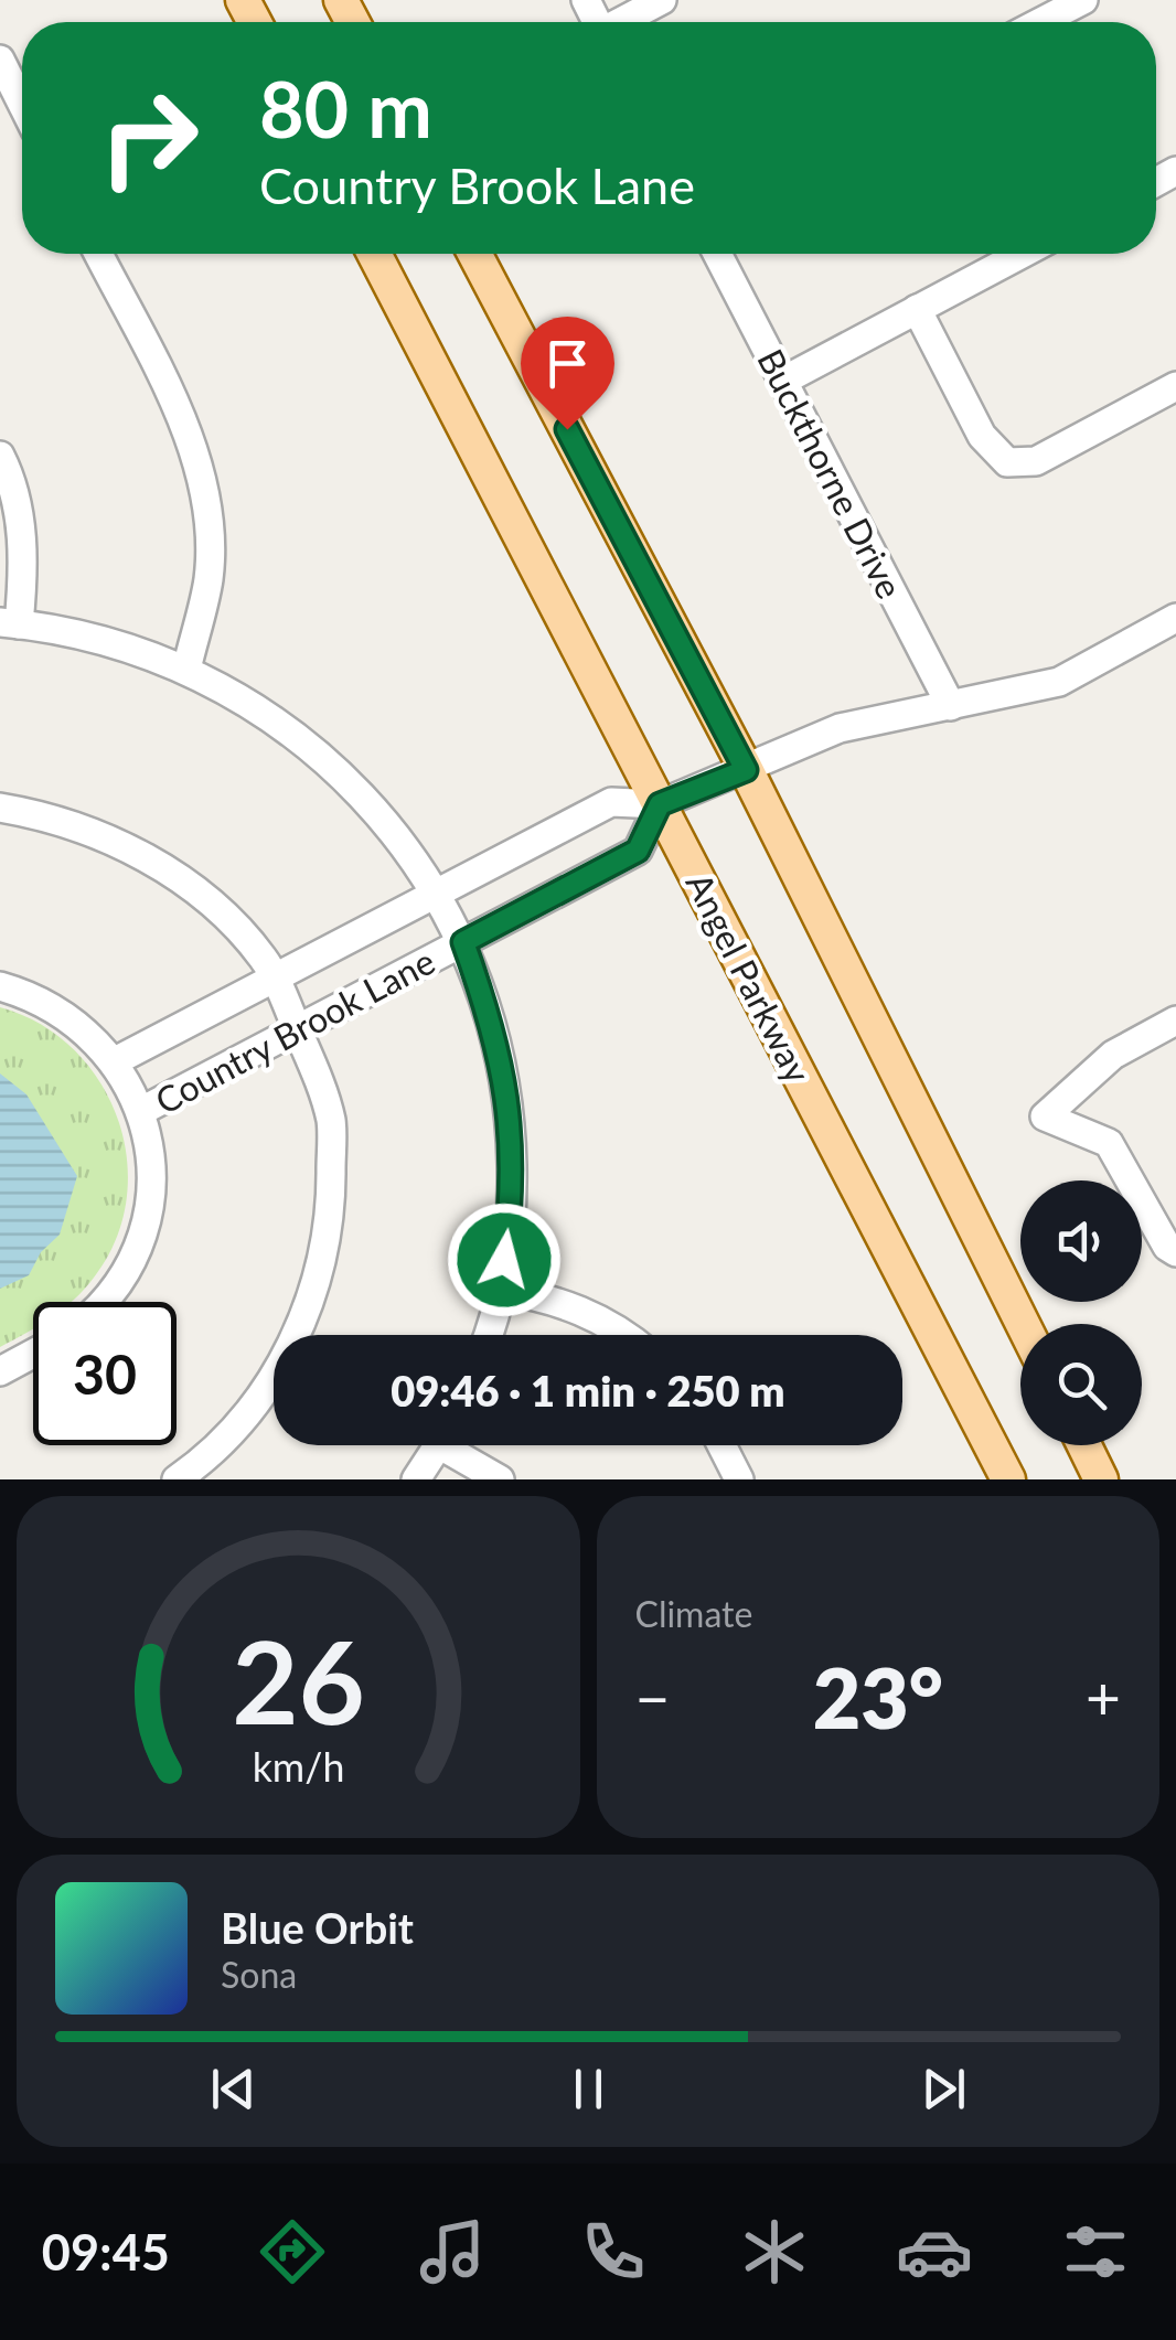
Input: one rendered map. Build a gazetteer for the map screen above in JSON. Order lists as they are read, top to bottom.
{
  "streets": {
    "main road": ["Angel Parkway"],
    "street": ["Buckthorne Drive", "Country Brook Lane"]
  },
  "crossings": [
    ["Buckthorne Drive", "Country Brook Lane"],
    ["Angel Parkway", "Country Brook Lane"]
  ],
  "page": {
    "turn": ["80 m", "Country Brook Lane"],
    "limit": "30",
    "trip": "09:46 · 1 min · 250 m",
    "tile": "Climate",
    "heat": ["−", "23°", "+"],
    "song": ["Blue Orbit", "Sona"],
    "tabs": "09:45",
    "gauge": ["26", "km/h"]
  }
}
